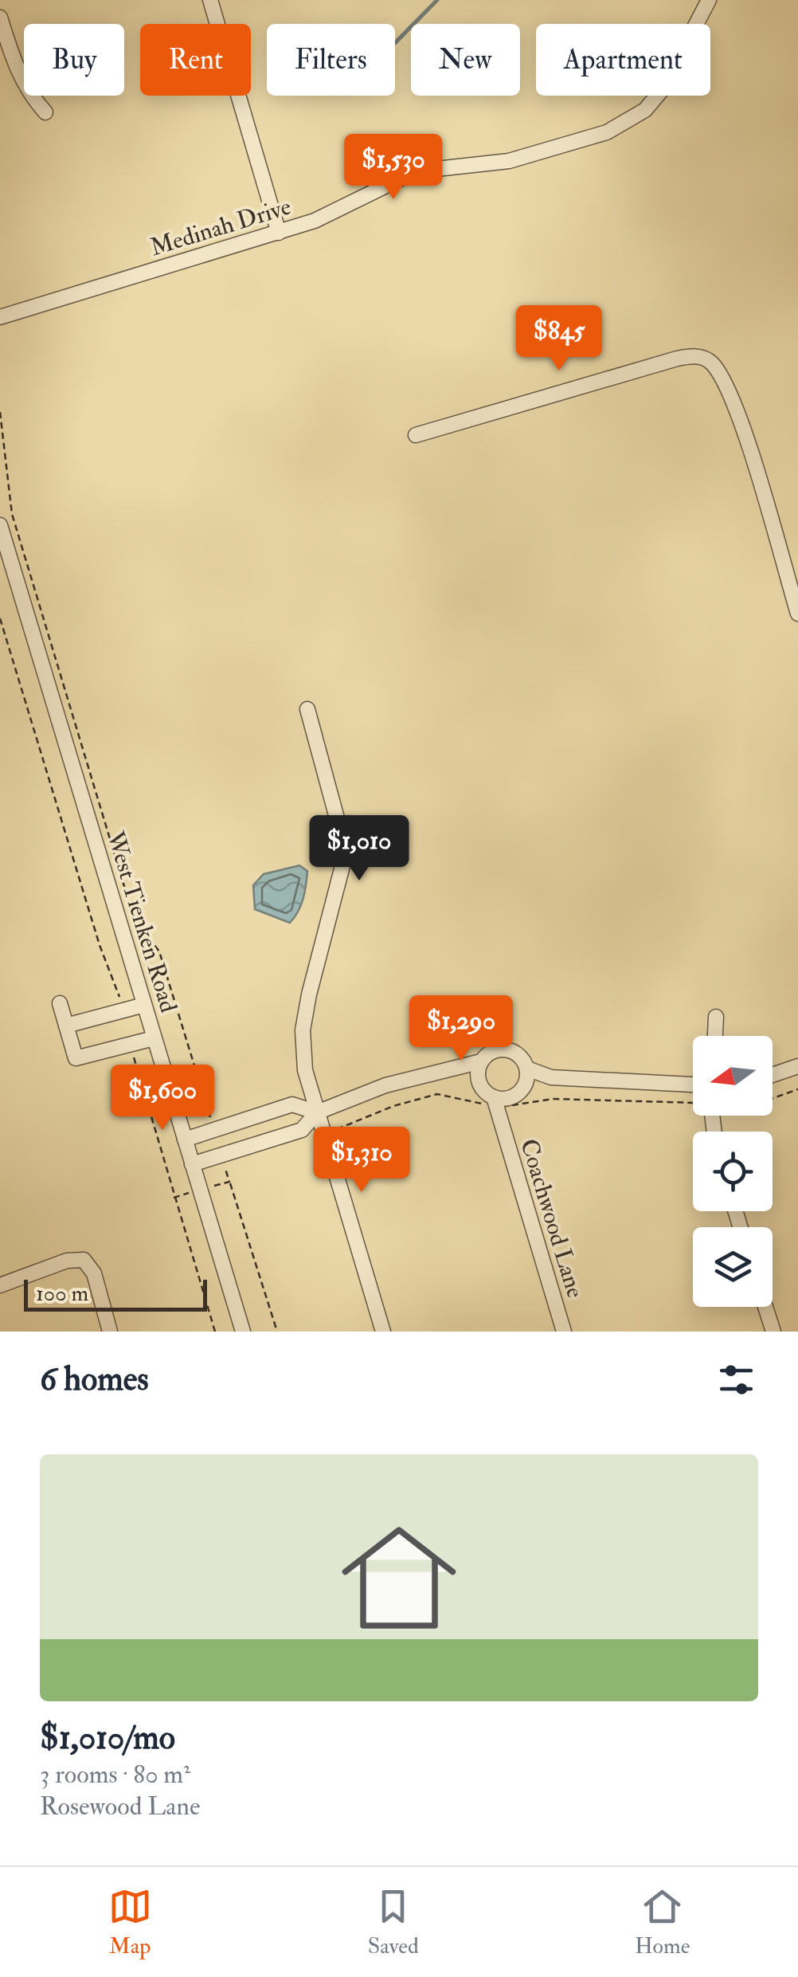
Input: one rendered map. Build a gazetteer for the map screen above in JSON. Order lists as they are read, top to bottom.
{
  "streets": {
    "street": ["Medinah Drive", "West Tienken Road", "Coachwood Lane"]
  },
  "scale_bar": "100 m",
  "north": "left",
  "page": {
    "chip": [
      "Buy",
      "Rent",
      "Filters",
      "New",
      "Apartment"
    ],
    "price": [
      "$1,530",
      "$845",
      "$1,010",
      "$1,290",
      "$1,600",
      "$1,310"
    ],
    "scale": "100 m",
    "heading": "6 homes",
    "list": [
      {
        "name": "$1,010/mo",
        "note": "3 rooms · 80 m² · Rosewood Lane"
      }
    ],
    "tabs": ["Map", "Saved", "Home"]
  }
}
